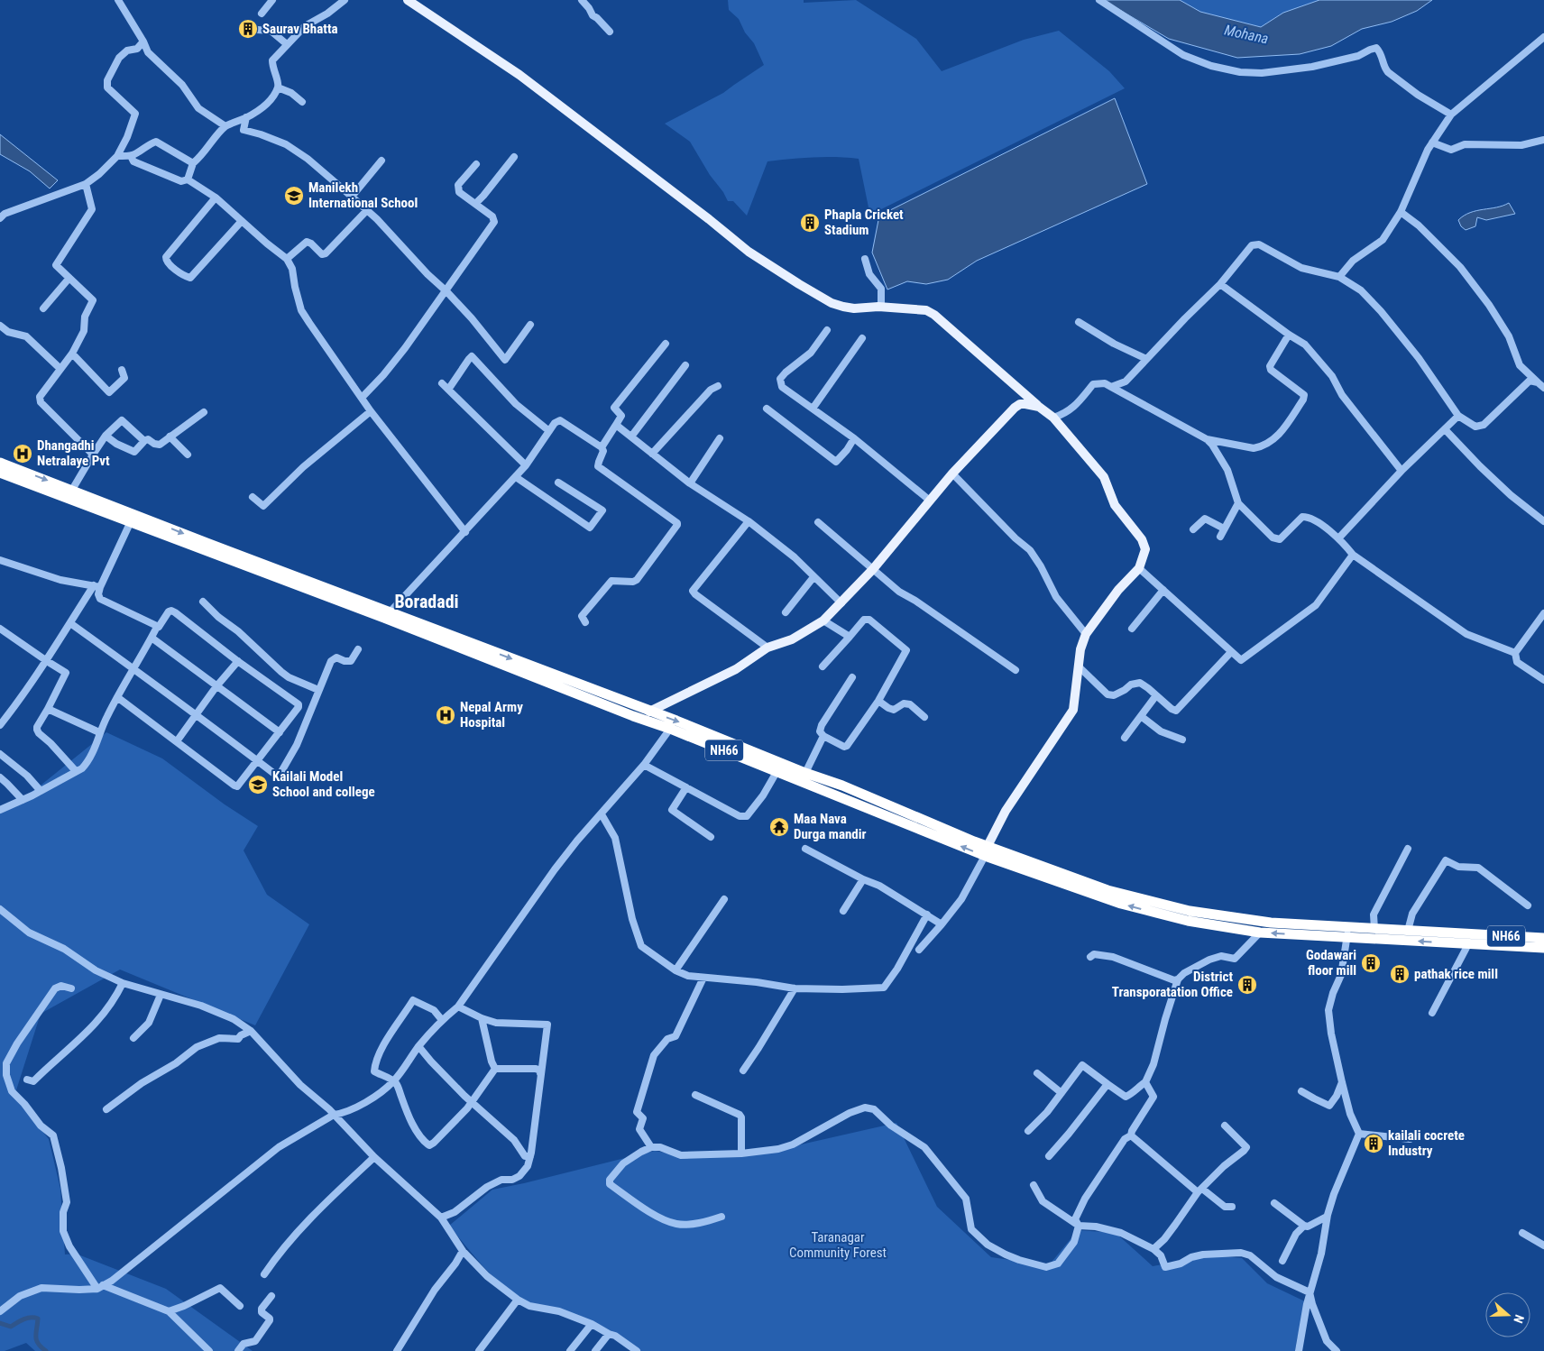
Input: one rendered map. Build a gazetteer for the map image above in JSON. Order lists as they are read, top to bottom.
{
  "streets": {
    "highway": ["NH66"]
  },
  "districts": ["Boradadi"],
  "water": ["Mohana"],
  "parks": ["Taranagar Community Forest"],
  "places": {
    "building": [
      "Saurav Bhatta",
      "Phapla Cricket Stadium",
      "Godawari floor mill",
      "pathak rice mill",
      "District Transporatation Office",
      "kailali cocrete Industry"
    ],
    "school or university": ["Manilekh International School", "Kailali Model School and college"],
    "hospital": ["Dhangadhi Netralaye Pvt", "Nepal Army Hospital"],
    "temple": ["Maa Nava Durga mandir"]
  },
  "north": "right"
}
